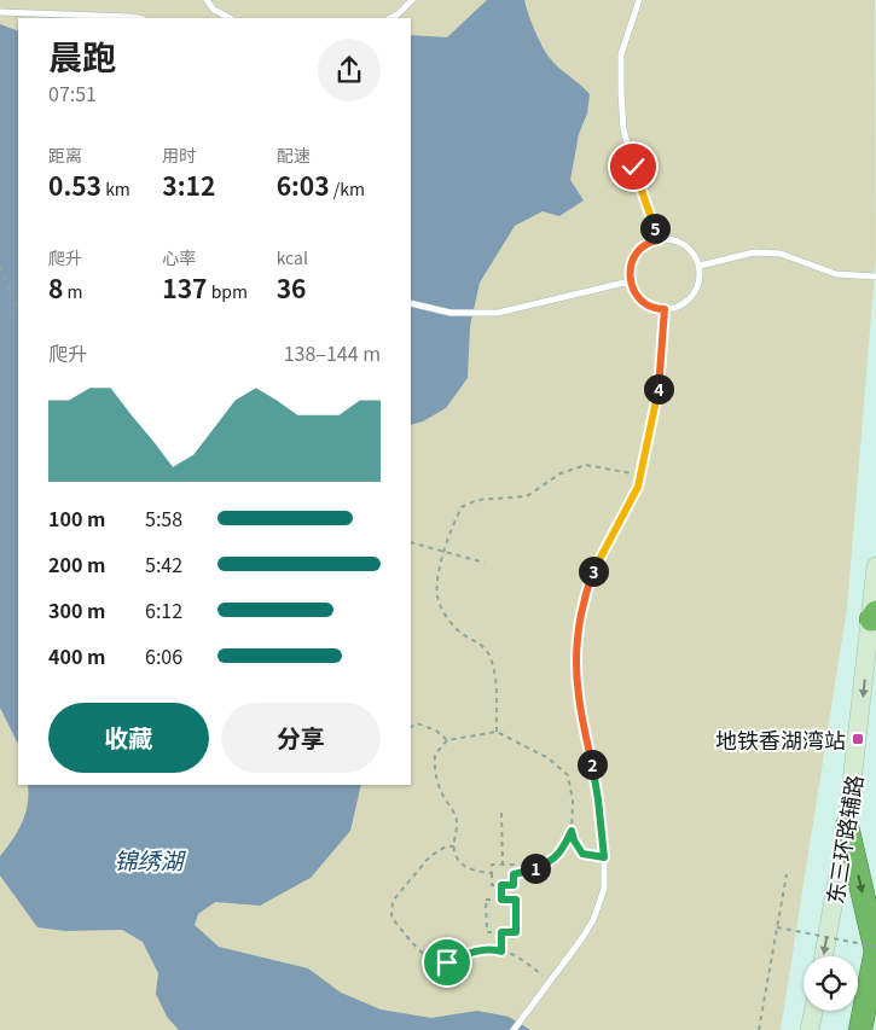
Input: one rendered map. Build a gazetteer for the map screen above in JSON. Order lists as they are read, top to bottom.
{
  "streets": {
    "main road": ["东三环路辅路"]
  },
  "one_way": ["东三环路辅路"],
  "water": ["锦绣湖"],
  "places": {
    "transit": ["地铁香湖湾站"]
  },
  "page": {
    "heading": ["晨跑", "07:51"],
    "stats": [
      ["距离", "0.53 km"],
      ["用时", "3:12"],
      ["配速", "6:03 /km"],
      ["爬升", "8 m"],
      ["心率", "137 bpm"],
      ["kcal", "36"]
    ],
    "pins": [
      "5",
      "4",
      "3",
      "2",
      "1"
    ],
    "chart": ["爬升", "138–144 m"],
    "list": [
      {
        "name": "100 m",
        "note": "5:58"
      },
      {
        "name": "200 m",
        "note": "5:42"
      },
      {
        "name": "300 m",
        "note": "6:12"
      },
      {
        "name": "400 m",
        "note": "6:06"
      }
    ],
    "buttons": ["收藏", "分享"]
  }
}
